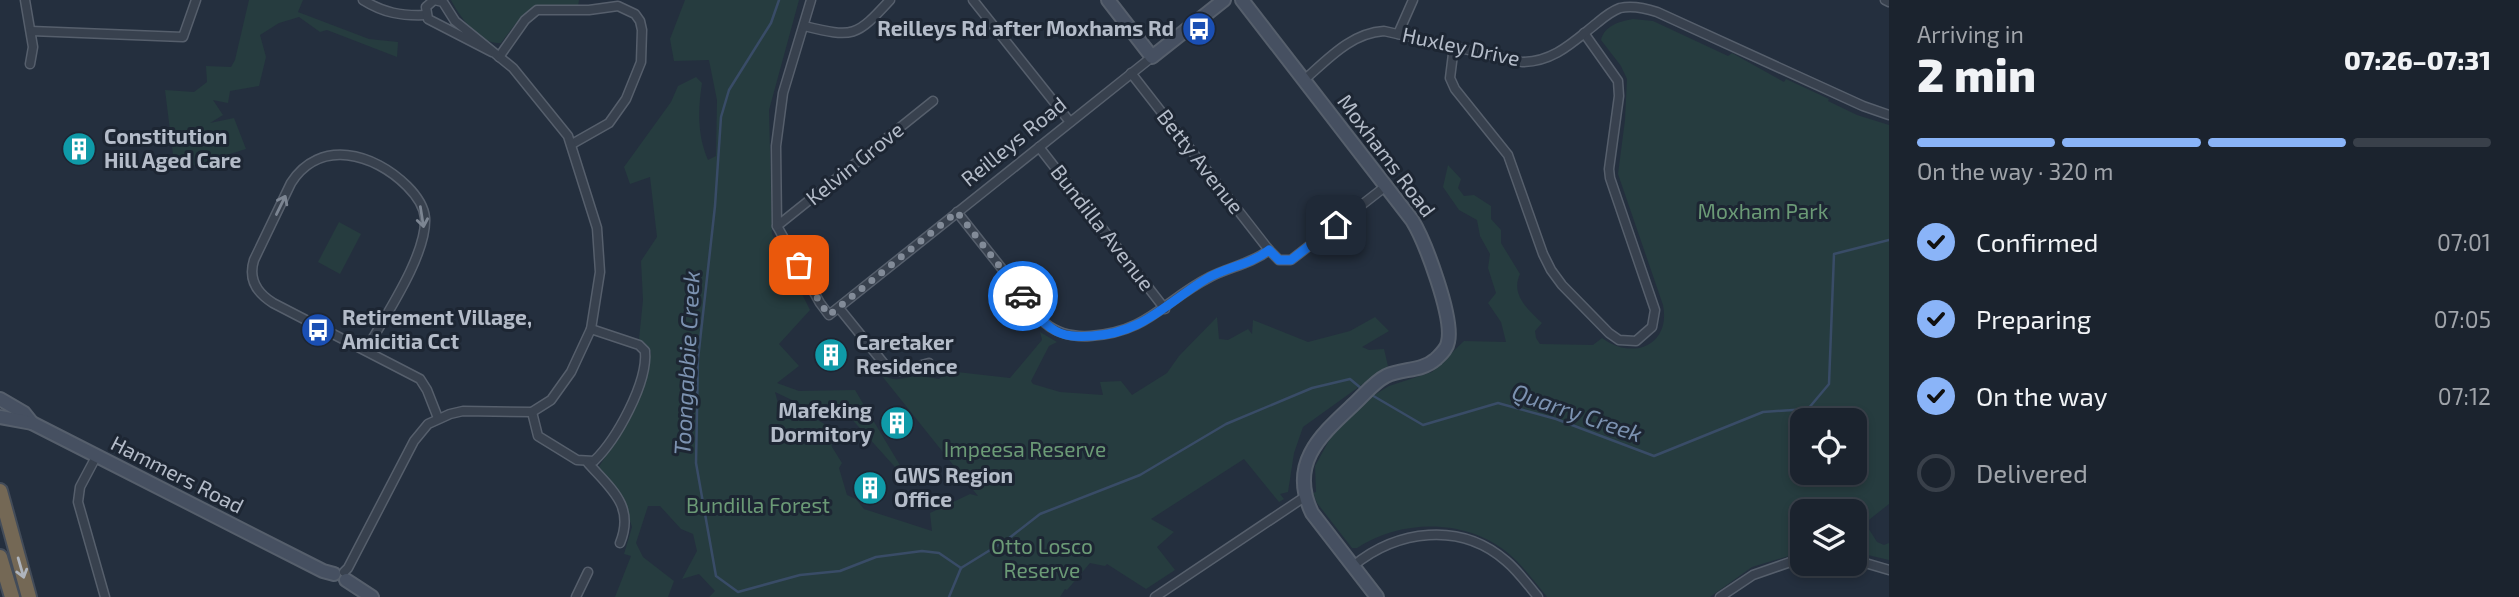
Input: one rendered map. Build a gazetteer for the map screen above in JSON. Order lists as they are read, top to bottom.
{
  "streets": {
    "street": [
      "Huxley Drive",
      "Reilleys Road",
      "Moxhams Road",
      "Betty Avenue",
      "Kelvin Grove",
      "Bundilla Avenue",
      "Hammers Road"
    ]
  },
  "crossings": [
    ["Huxley Drive", "Moxhams Road"],
    ["Reilleys Road", "Betty Avenue"],
    ["Reilleys Road", "Kelvin Grove"],
    ["Reilleys Road", "Bundilla Avenue"]
  ],
  "water": ["Toongabbie Creek", "Quarry Creek"],
  "parks": [
    "Moxham Park",
    "Impeesa Reserve",
    "Bundilla Forest",
    "Otto Losco Reserve"
  ],
  "places": {
    "bus stop": ["Reilleys Rd after Moxhams Rd", "Retirement Village, Amicitia Cct"],
    "building": [
      "Constitution Hill Aged Care",
      "Caretaker Residence",
      "Mafeking Dormitory",
      "GWS Region Office"
    ]
  },
  "page": {
    "heading": ["2 min", "Arriving in", "07:26–07:31"],
    "bar": "On the way · 320 m",
    "list": [
      ["Confirmed", "07:01"],
      ["Preparing", "07:05"],
      ["On the way", "07:12"],
      "Delivered"
    ]
  }
}
